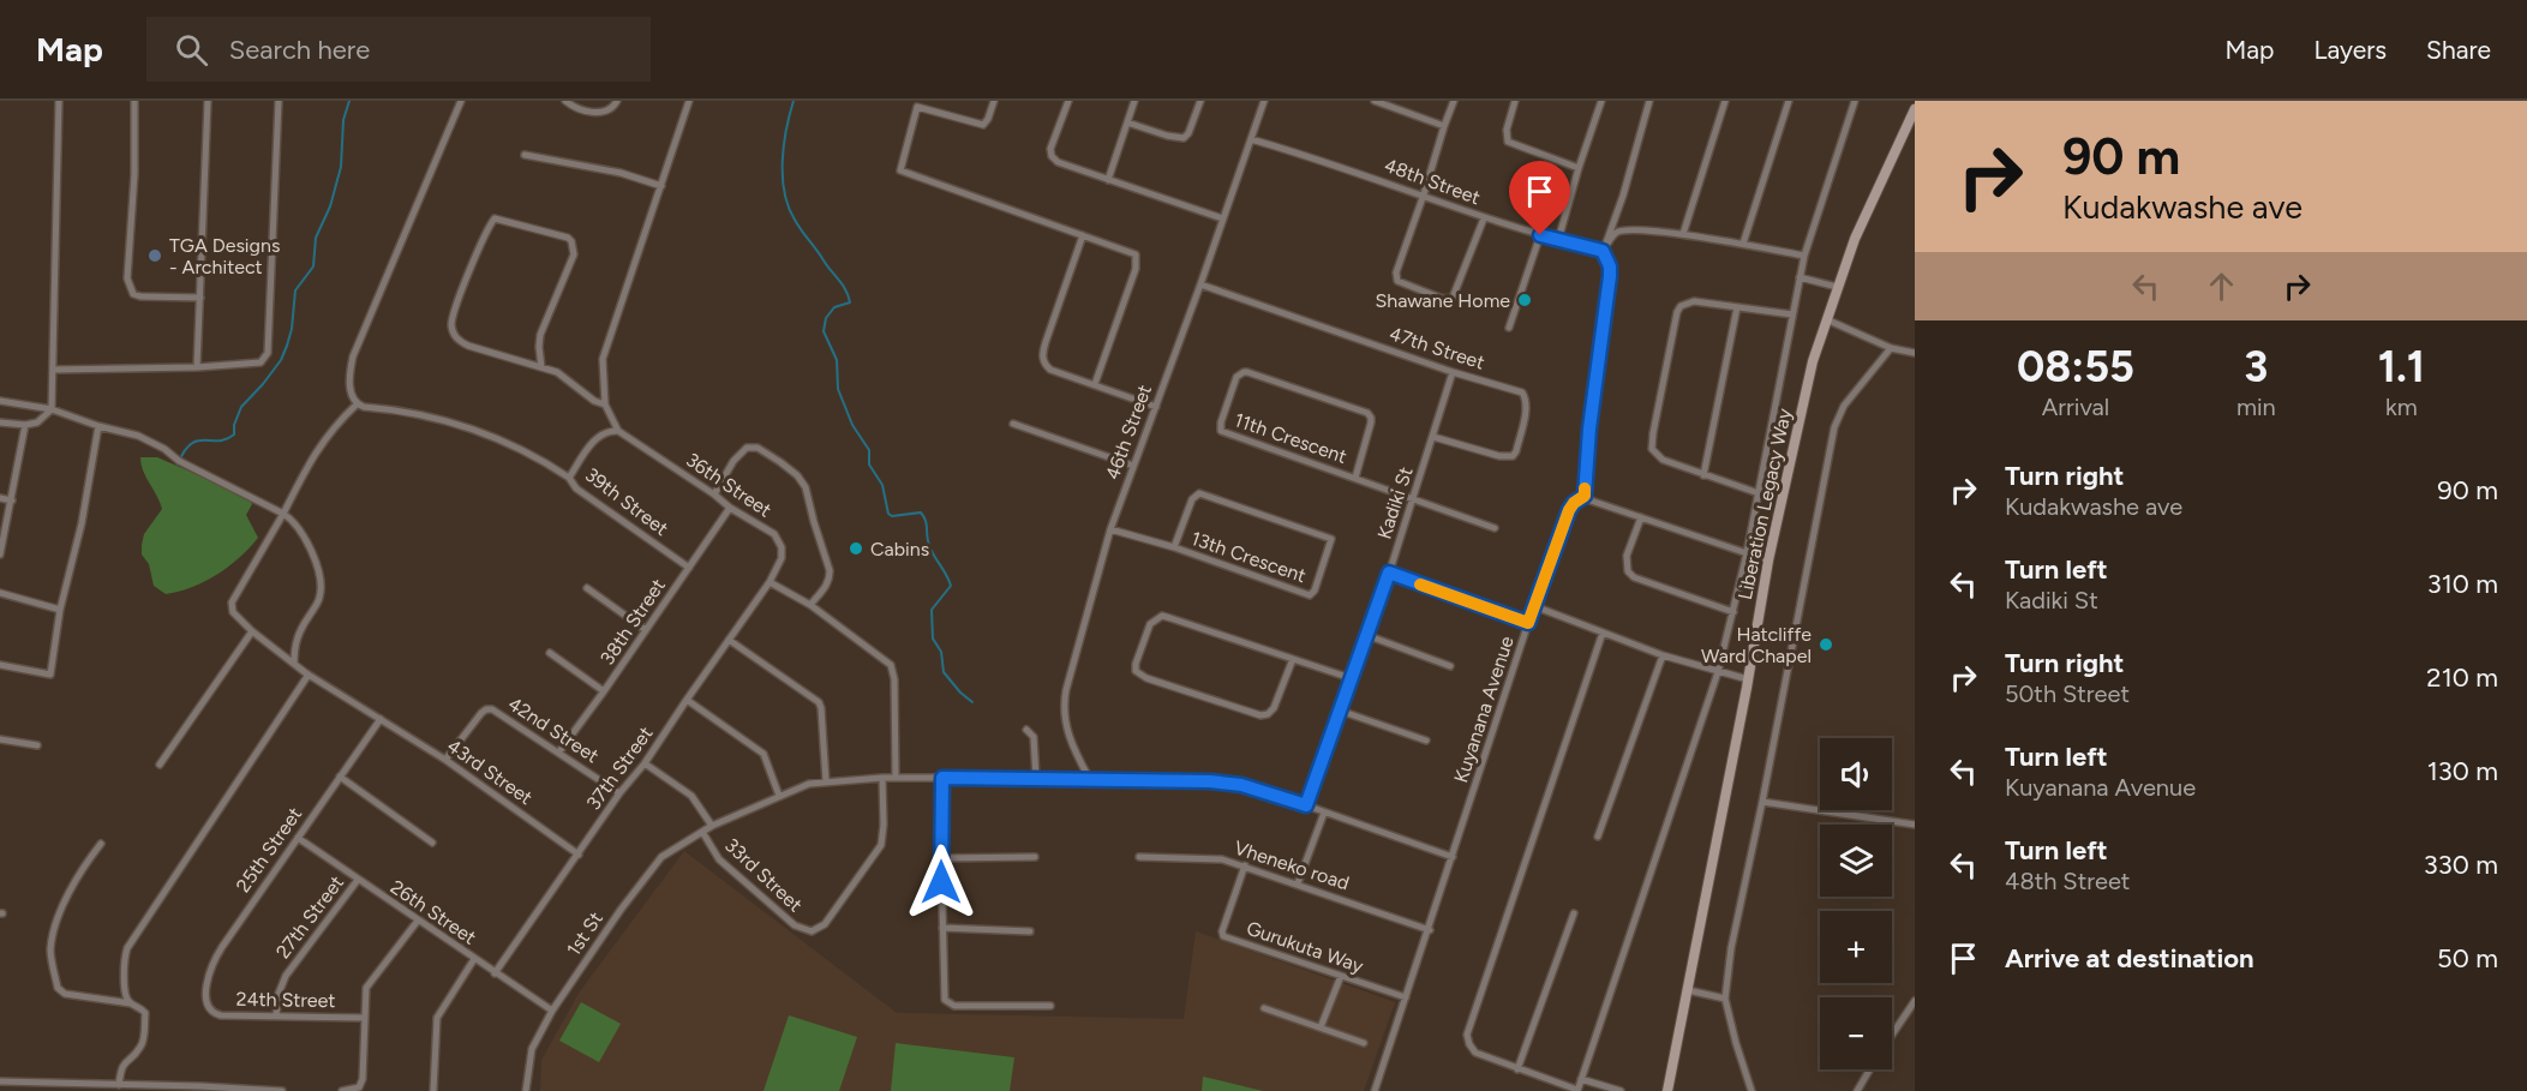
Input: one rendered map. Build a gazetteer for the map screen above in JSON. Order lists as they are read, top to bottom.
{
  "streets": {
    "main road": ["Liberation Legacy Way"],
    "street": [
      "48th Street",
      "47th Street",
      "46th Street",
      "11th Crescent",
      "36th Street",
      "39th Street",
      "Kadiki St",
      "13th Crescent",
      "38th Street",
      "Kuyanana Avenue",
      "42nd Street",
      "37th Street",
      "43rd Street",
      "25th Street",
      "Vheneko road",
      "33rd Street",
      "26th Street",
      "27th Street",
      "1st St",
      "Gurukuta Way",
      "24th Street"
    ]
  },
  "crossings": [
    ["48th Street", "46th Street"],
    ["47th Street", "46th Street"],
    ["47th Street", "Kadiki St"],
    ["46th Street", "13th Crescent"],
    ["46th Street", "1st St"],
    ["11th Crescent", "Kadiki St"],
    ["36th Street", "39th Street"],
    ["36th Street", "38th Street"],
    ["36th Street", "37th Street"],
    ["39th Street", "38th Street"],
    ["Kadiki St", "1st St"],
    ["38th Street", "42nd Street"],
    ["Kuyanana Avenue", "Vheneko road"],
    ["Kuyanana Avenue", "1st St"],
    ["Kuyanana Avenue", "Gurukuta Way"],
    ["42nd Street", "37th Street"],
    ["42nd Street", "43rd Street"],
    ["37th Street", "43rd Street"],
    ["37th Street", "33rd Street"],
    ["37th Street", "26th Street"],
    ["43rd Street", "25th Street"],
    ["25th Street", "26th Street"],
    ["25th Street", "24th Street"],
    ["Vheneko road", "Gurukuta Way"],
    ["33rd Street", "1st St"],
    ["26th Street", "27th Street"],
    ["26th Street", "1st St"],
    ["27th Street", "24th Street"]
  ],
  "places": [
    "TGA Designs - Architect",
    "Shawane Home",
    "Cabins",
    "Hatcliffe Ward Chapel"
  ],
  "page": {
    "header": "Map",
    "search": "Search here",
    "nav": ["Map", "Layers", "Share"],
    "turn": ["90 m", "Kudakwashe ave"],
    "eta": [
      "08:55",
      "Arrival",
      "3",
      "min",
      "1.1",
      "km"
    ],
    "list": [
      {
        "name": "Turn right",
        "note": "Kudakwashe ave",
        "value": "90 m"
      },
      {
        "name": "Turn left",
        "note": "Kadiki St",
        "value": "310 m"
      },
      {
        "name": "Turn right",
        "note": "50th Street",
        "value": "210 m"
      },
      {
        "name": "Turn left",
        "note": "Kuyanana Avenue",
        "value": "130 m"
      },
      {
        "name": "Turn left",
        "note": "48th Street",
        "value": "330 m"
      },
      {
        "name": "Arrive at destination",
        "value": "50 m"
      }
    ],
    "map_buttons": ["+", "−"]
  }
}
